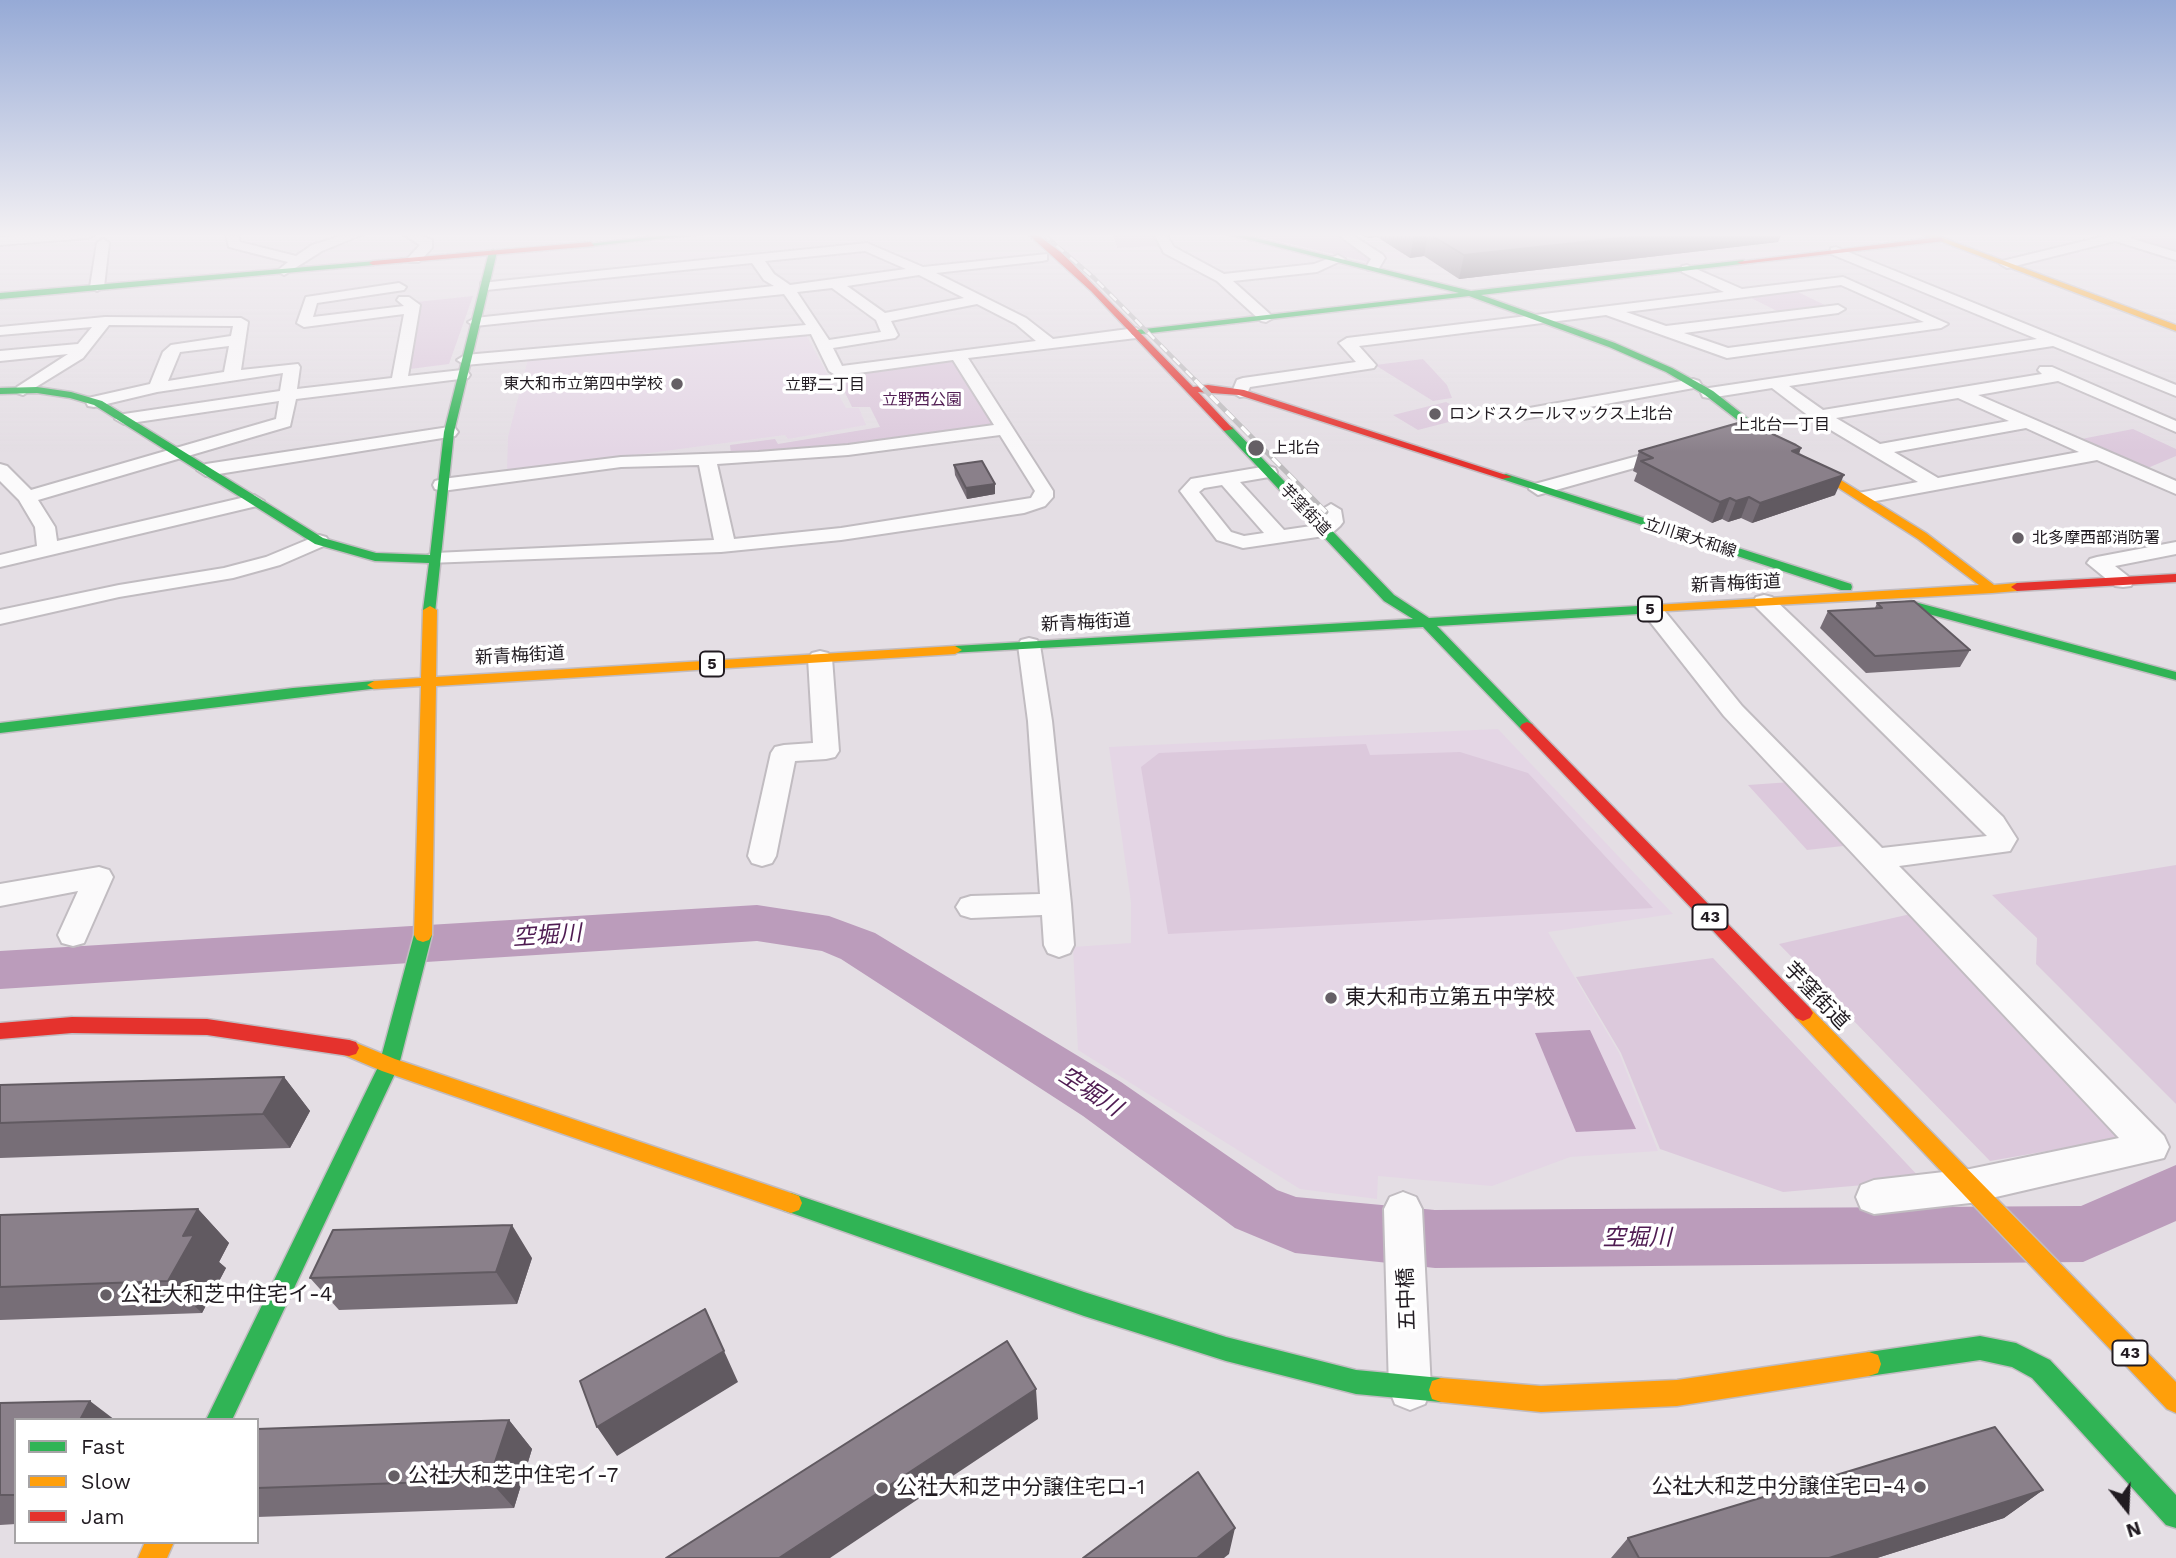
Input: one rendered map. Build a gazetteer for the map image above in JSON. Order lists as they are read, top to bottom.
{
  "streets": {
    "street": [
      "芋窪街道",
      "立川東大和線",
      "新青梅街道",
      "5",
      "43",
      "五中橋"
    ]
  },
  "crossings": [
    ["芋窪街道", "立川東大和線"],
    ["芋窪街道", "新青梅街道"],
    ["立川東大和線", "新青梅街道"]
  ],
  "districts": ["立野二丁目", "上北台一丁目"],
  "water": ["空堀川"],
  "parks": ["立野西公園"],
  "places": [
    "東大和市立第四中学校",
    "ロンドスクールマックス上北台",
    "上北台",
    "北多摩西部消防署",
    "東大和市立第五中学校",
    "公社大和芝中住宅イ-4",
    "公社大和芝中住宅イ-7",
    "公社大和芝中分譲住宅ロ-4",
    "公社大和芝中分譲住宅ロ-1"
  ],
  "legend": ["Fast", "Slow", "Jam"],
  "north": "bottom"
}
